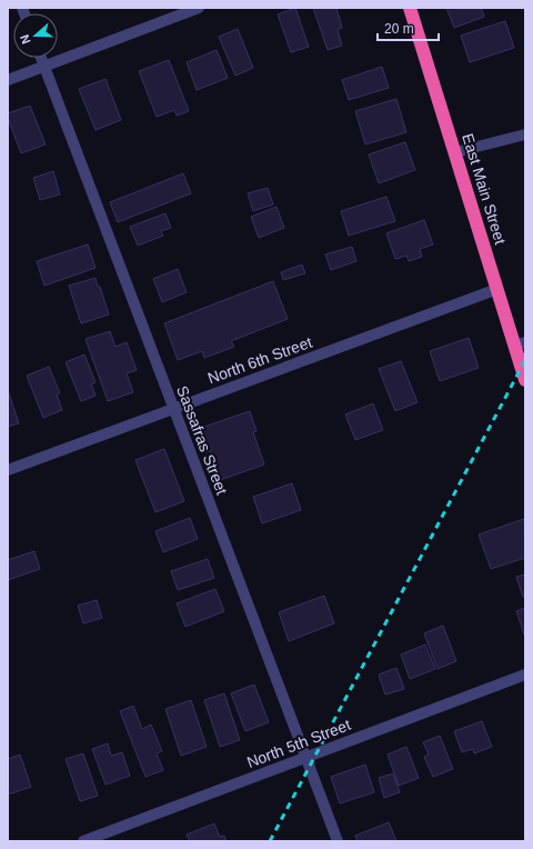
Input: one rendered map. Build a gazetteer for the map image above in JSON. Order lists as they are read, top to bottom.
{
  "streets": {
    "highway": ["East Main Street"],
    "street": ["North 6th Street", "Sassafras Street", "North 5th Street"]
  },
  "crossings": [
    ["East Main Street", "North 6th Street"],
    ["North 6th Street", "Sassafras Street"],
    ["Sassafras Street", "North 5th Street"]
  ],
  "scale_bar": "20 m",
  "north": "left"
}
